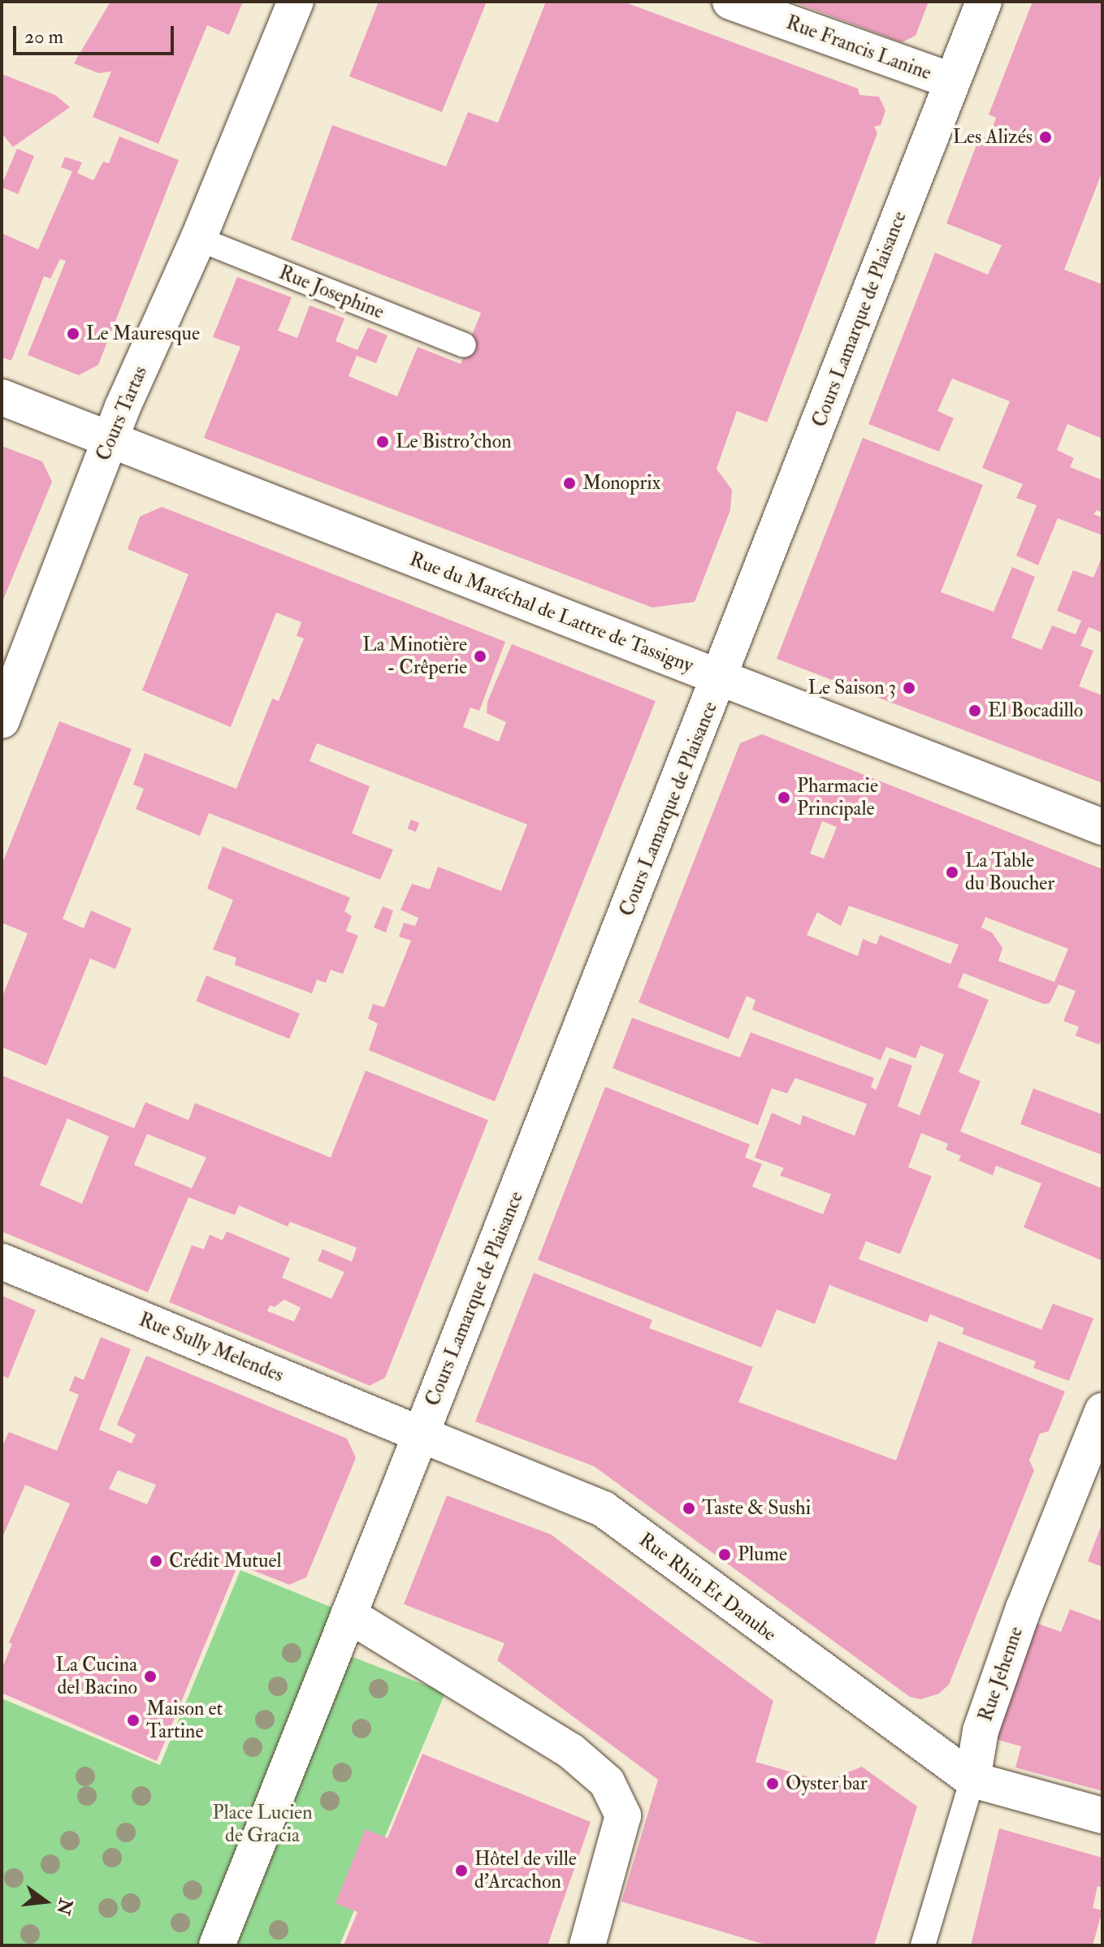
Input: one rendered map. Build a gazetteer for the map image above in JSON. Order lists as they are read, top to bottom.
{
  "streets": {
    "street": [
      "Rue Francis Lanine",
      "Cours Lamarque de Plaisance",
      "Cours Tartas",
      "Rue du Maréchal de Lattre de Tassigny",
      "Rue Sully Melendes",
      "Rue Rhin Et Danube",
      "Rue Jehenne"
    ],
    "lane": ["Rue Josephine"]
  },
  "crossings": [
    ["Rue Francis Lanine", "Cours Lamarque de Plaisance"],
    ["Rue Josephine", "Cours Tartas"],
    ["Cours Lamarque de Plaisance", "Rue du Maréchal de Lattre de Tassigny"],
    ["Cours Lamarque de Plaisance", "Rue Sully Melendes"],
    ["Cours Lamarque de Plaisance", "Rue Rhin Et Danube"],
    ["Cours Tartas", "Rue du Maréchal de Lattre de Tassigny"],
    ["Rue Sully Melendes", "Rue Rhin Et Danube"],
    ["Rue Rhin Et Danube", "Rue Jehenne"]
  ],
  "parks": ["Place Lucien de Gracia"],
  "places": [
    "Les Alizés",
    "Le Mauresque",
    "Le Bistro'chon",
    "Monoprix",
    "La Minotière - Crêperie",
    "Le Saison 3",
    "El Bocadillo",
    "Pharmacie Principale",
    "La Table du Boucher",
    "Taste & Sushi",
    "Plume",
    "Crédit Mutuel",
    "La Cucina del Bacino",
    "Maison et Tartine",
    "Oyster bar",
    "Hôtel de ville d'Arcachon"
  ],
  "scale_bar": "20 m",
  "north": "right"
}
